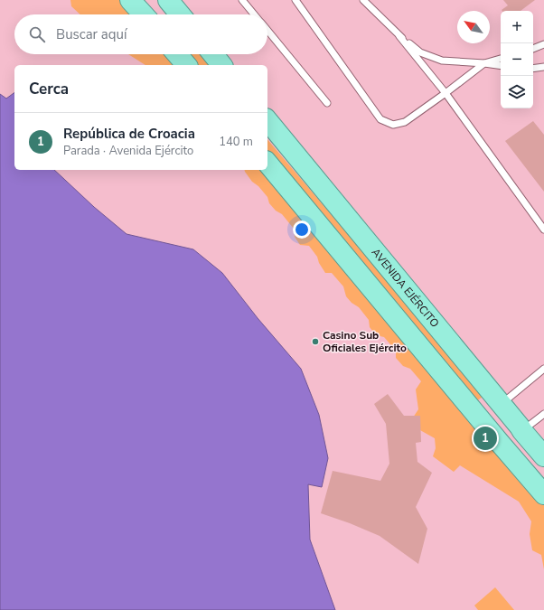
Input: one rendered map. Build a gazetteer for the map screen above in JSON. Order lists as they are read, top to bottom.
{
  "streets": {
    "highway": ["AVENIDA EJÉRCITO"]
  },
  "places": ["Casino Sub Oficiales Ejército"],
  "north": "top left",
  "page": {
    "map_buttons": ["+", "−"],
    "search": "Buscar aquí",
    "heading": "Cerca",
    "list": [
      {
        "mark": "1",
        "name": "República de Croacia",
        "note": "Parada · Avenida Ejército",
        "value": "140 m"
      }
    ],
    "pins": "1"
  }
}
